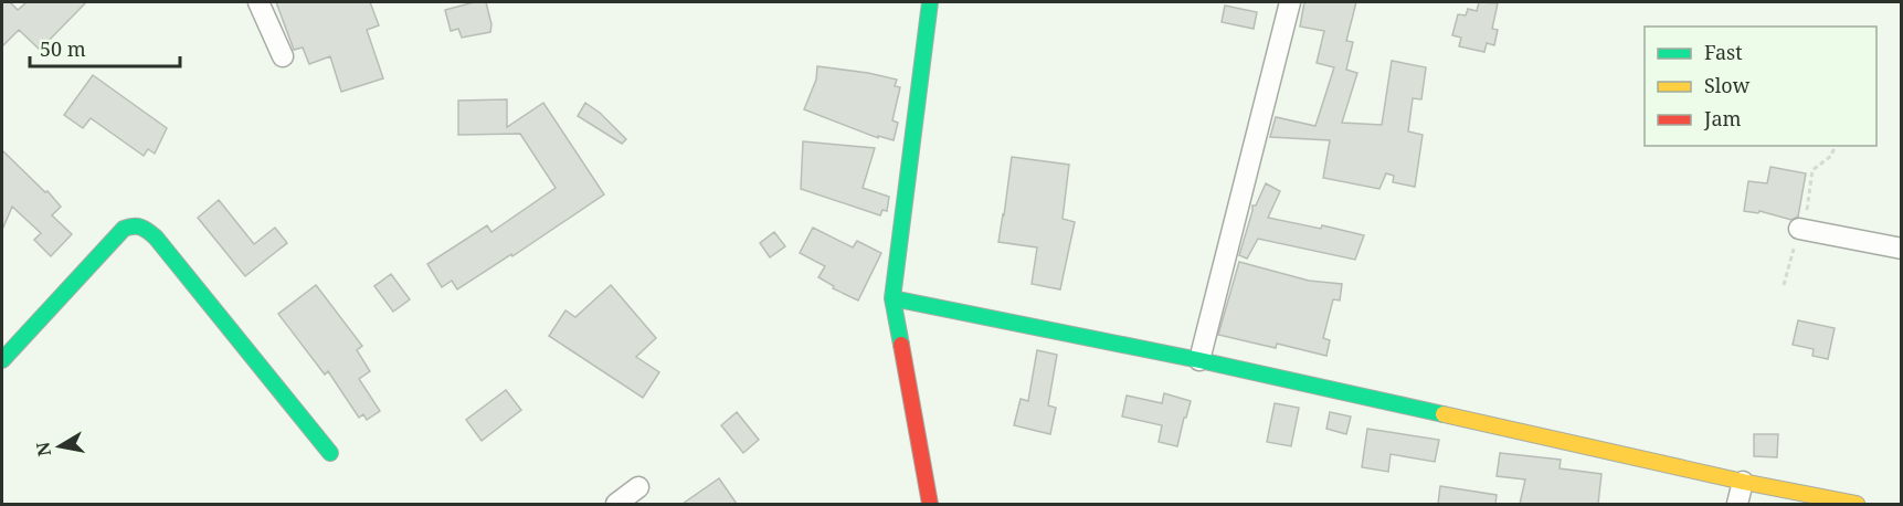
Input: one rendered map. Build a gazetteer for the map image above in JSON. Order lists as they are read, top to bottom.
{
  "legend": ["Fast", "Slow", "Jam"],
  "scale_bar": "50 m",
  "north": "left"
}
